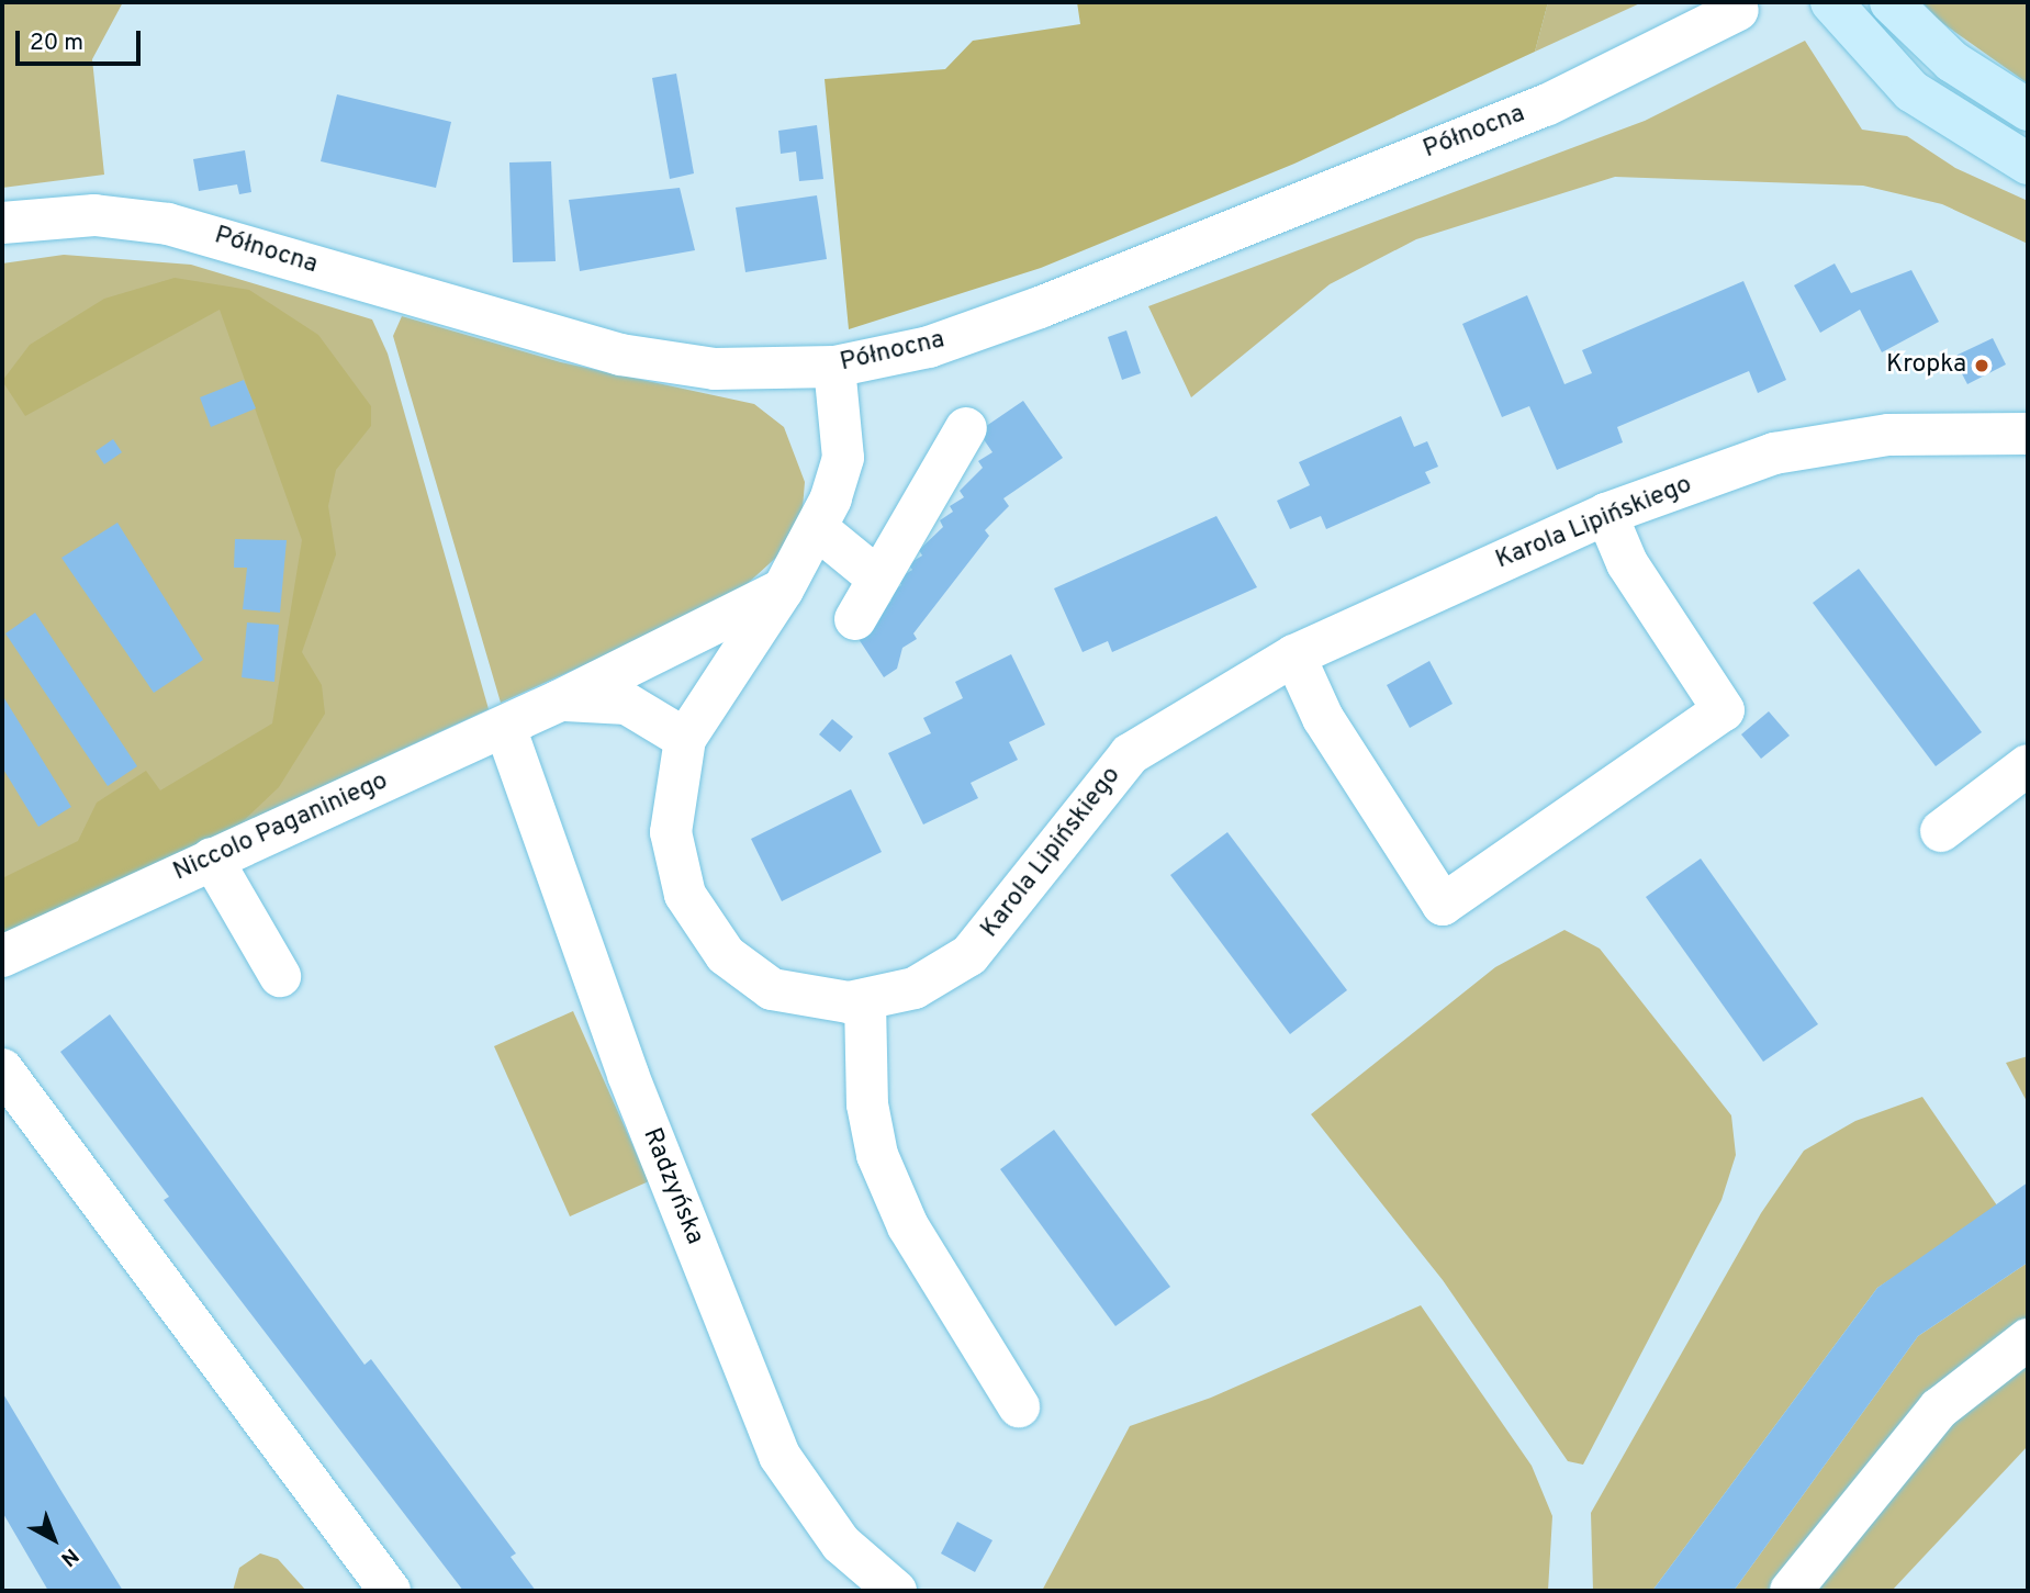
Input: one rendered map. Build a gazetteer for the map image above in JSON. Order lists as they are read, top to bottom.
{
  "streets": {
    "street": [
      "Północna",
      "Karola Lipińskiego",
      "Niccolo Paganiniego",
      "Radzyńska"
    ]
  },
  "crossings": [
    ["Północna", "Karola Lipińskiego"],
    ["Karola Lipińskiego", "Niccolo Paganiniego"]
  ],
  "places": ["Kropka"],
  "scale_bar": "20 m",
  "north": "bottom right"
}
